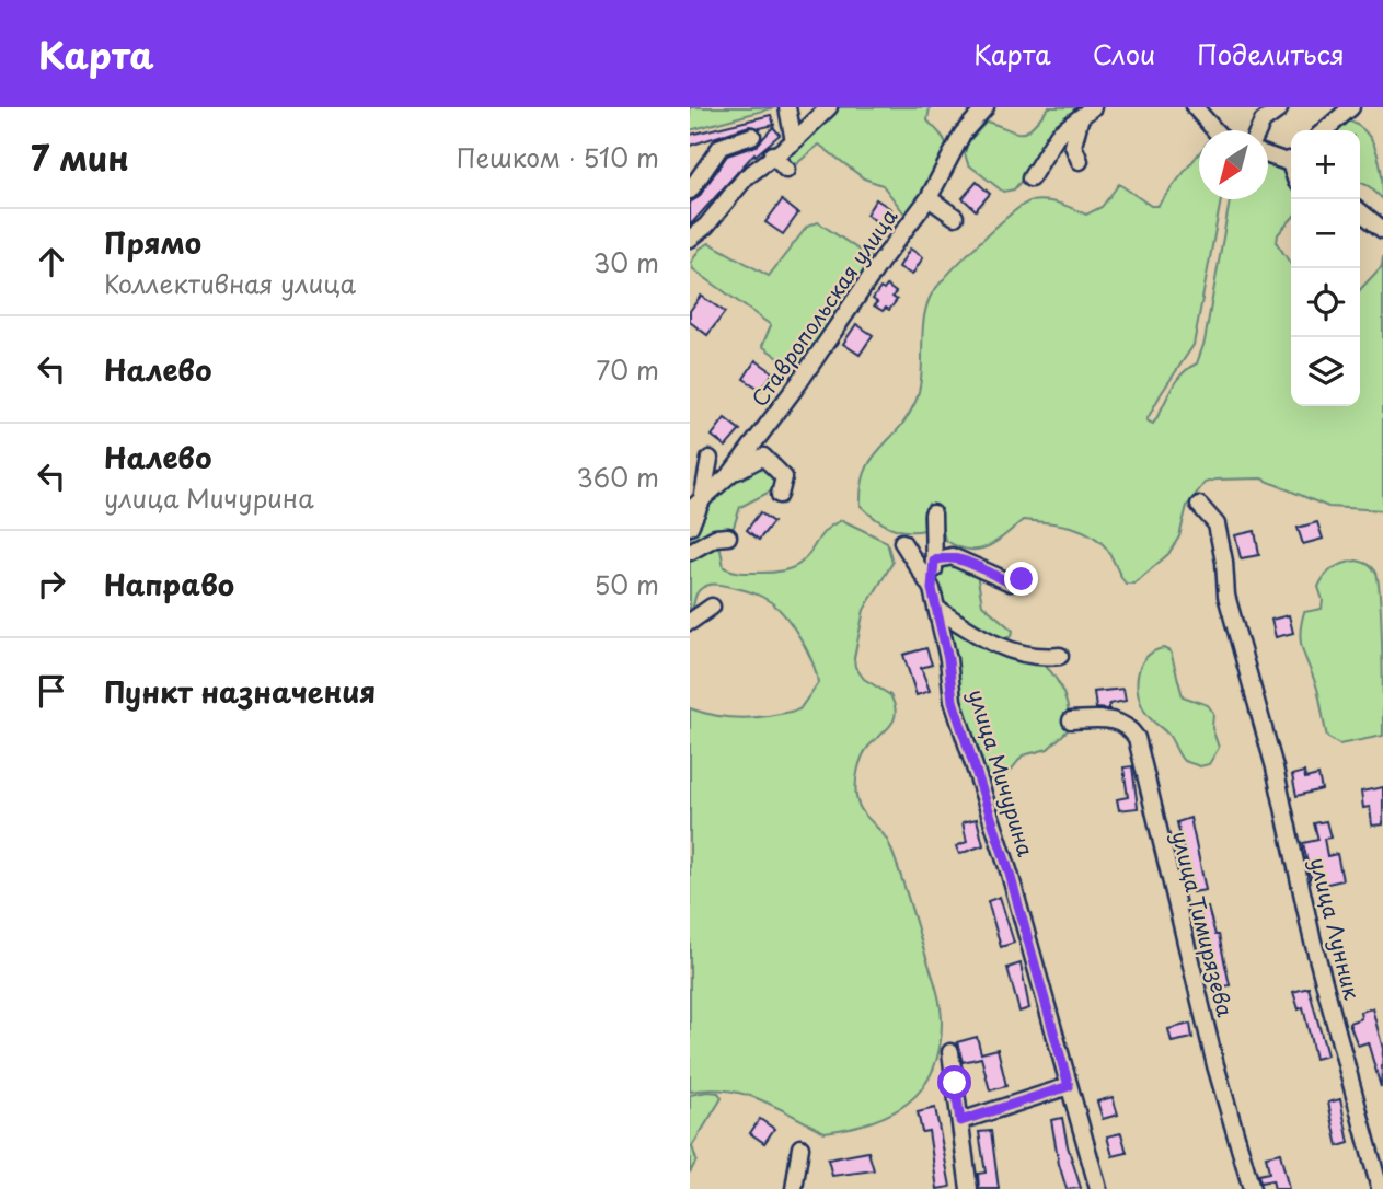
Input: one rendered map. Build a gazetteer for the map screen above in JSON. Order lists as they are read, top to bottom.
{
  "streets": {
    "street": [
      "Ставропольская улица",
      "улица Мичурина",
      "улица Тимирязева",
      "улица Лунник"
    ]
  },
  "north": "bottom left",
  "page": {
    "header": "Карта",
    "nav": ["Карта", "Слои", "Поделиться"],
    "heading": ["7 мин", "Пешком · 510 m"],
    "map_buttons": ["+", "−"],
    "list": [
      ["Прямо", "Коллективная улица", "30 m"],
      ["Налево", "70 m"],
      ["Налево", "улица Мичурина", "360 m"],
      ["Направо", "50 m"],
      "Пункт назначения"
    ]
  }
}
